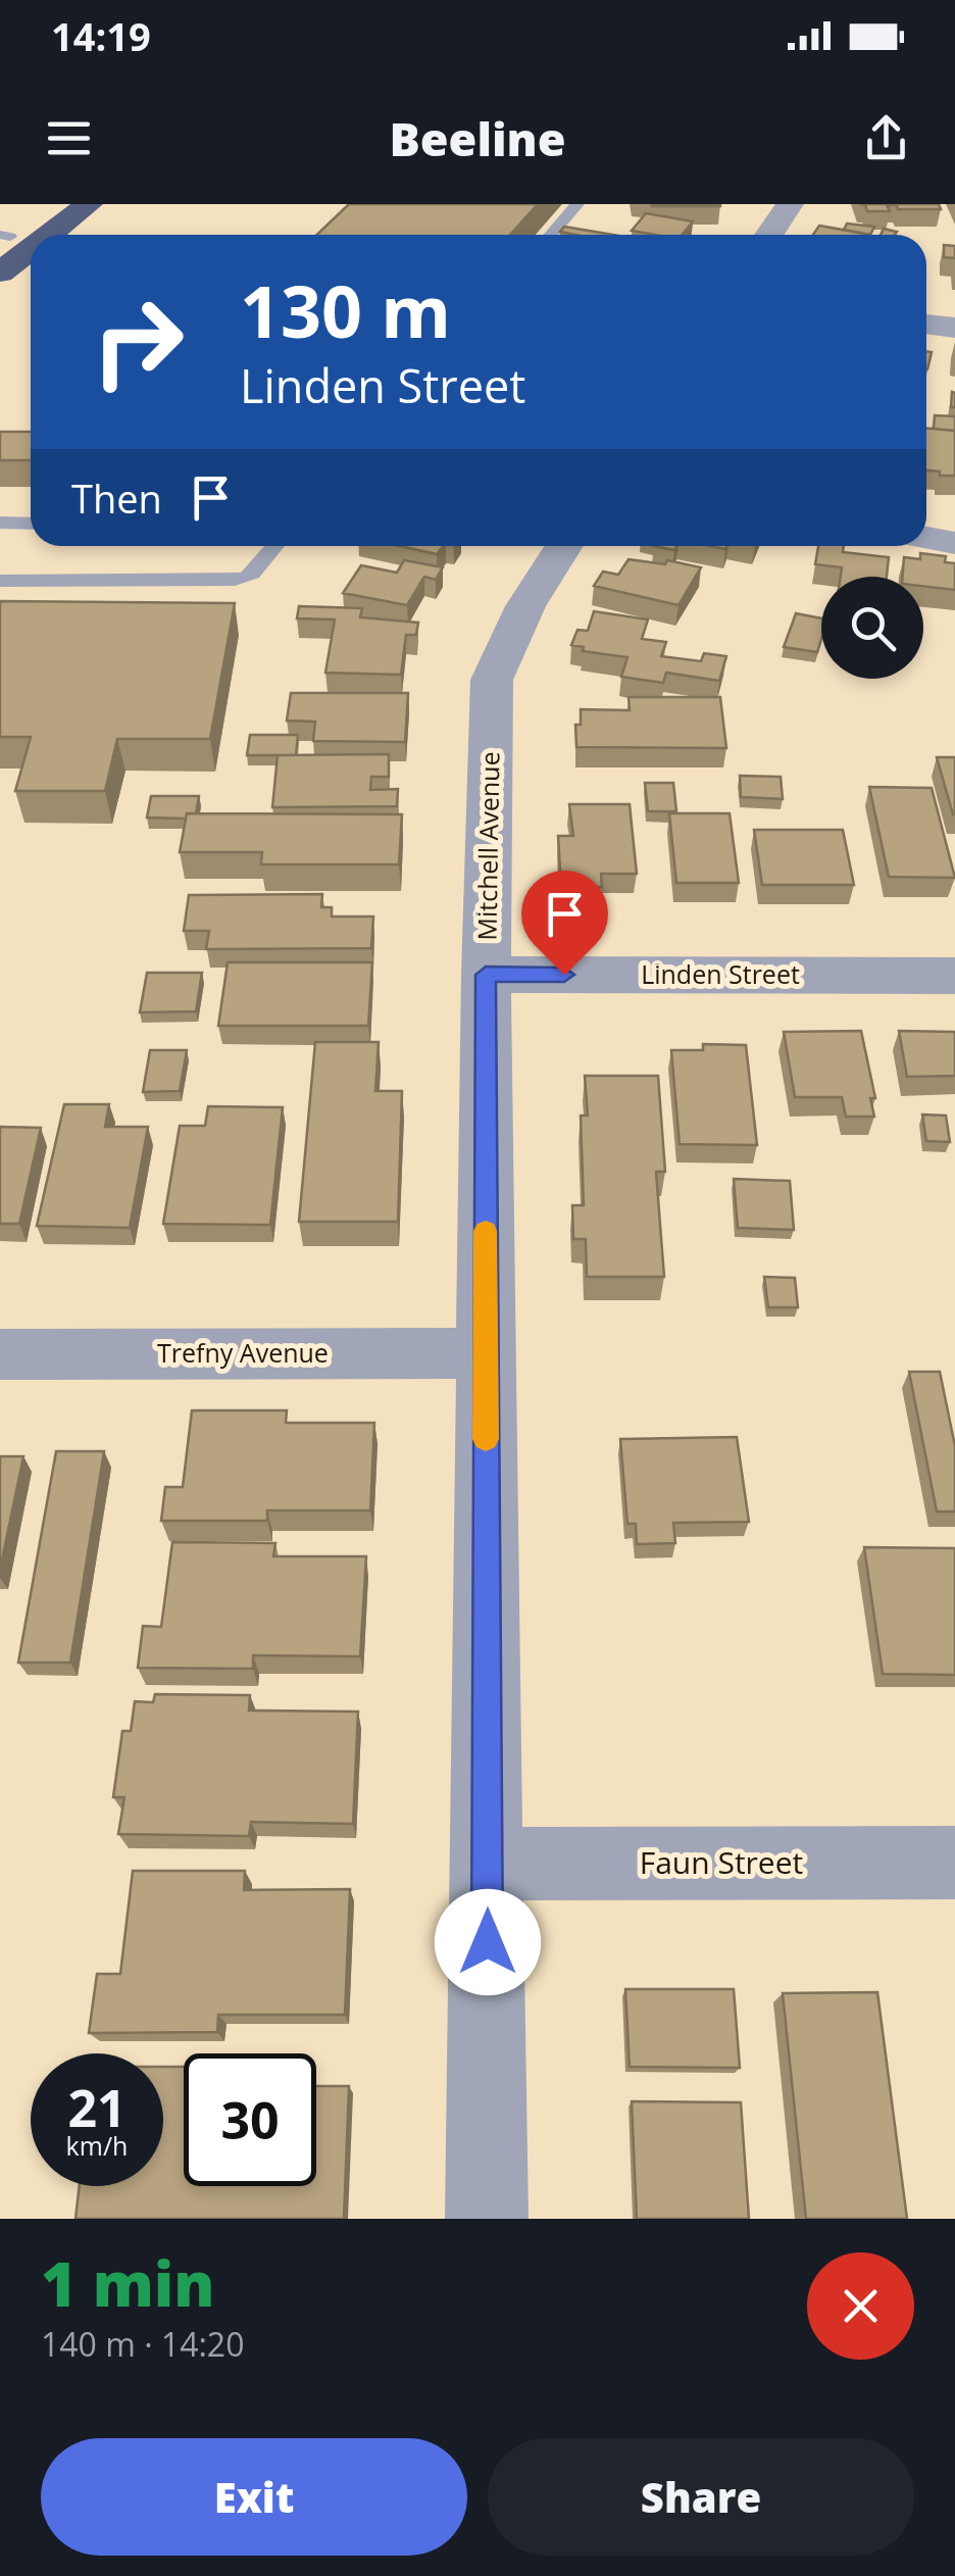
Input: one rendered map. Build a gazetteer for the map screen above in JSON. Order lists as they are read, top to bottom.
{
  "streets": {
    "street": [
      "Mitchell Avenue",
      "Linden Street",
      "Trefny Avenue",
      "Faun Street"
    ]
  },
  "crossings": [
    ["Mitchell Avenue", "Linden Street"],
    ["Mitchell Avenue", "Trefny Avenue"],
    ["Mitchell Avenue", "Faun Street"]
  ],
  "page": {
    "status": "14:19",
    "header": "Beeline",
    "turn": ["130 m", "Linden Street"],
    "then": "Then",
    "speed": "21 km/h",
    "limit": "30",
    "heading": ["1 min", "140 m · 14:20"],
    "buttons": ["Exit", "Share"]
  }
}
